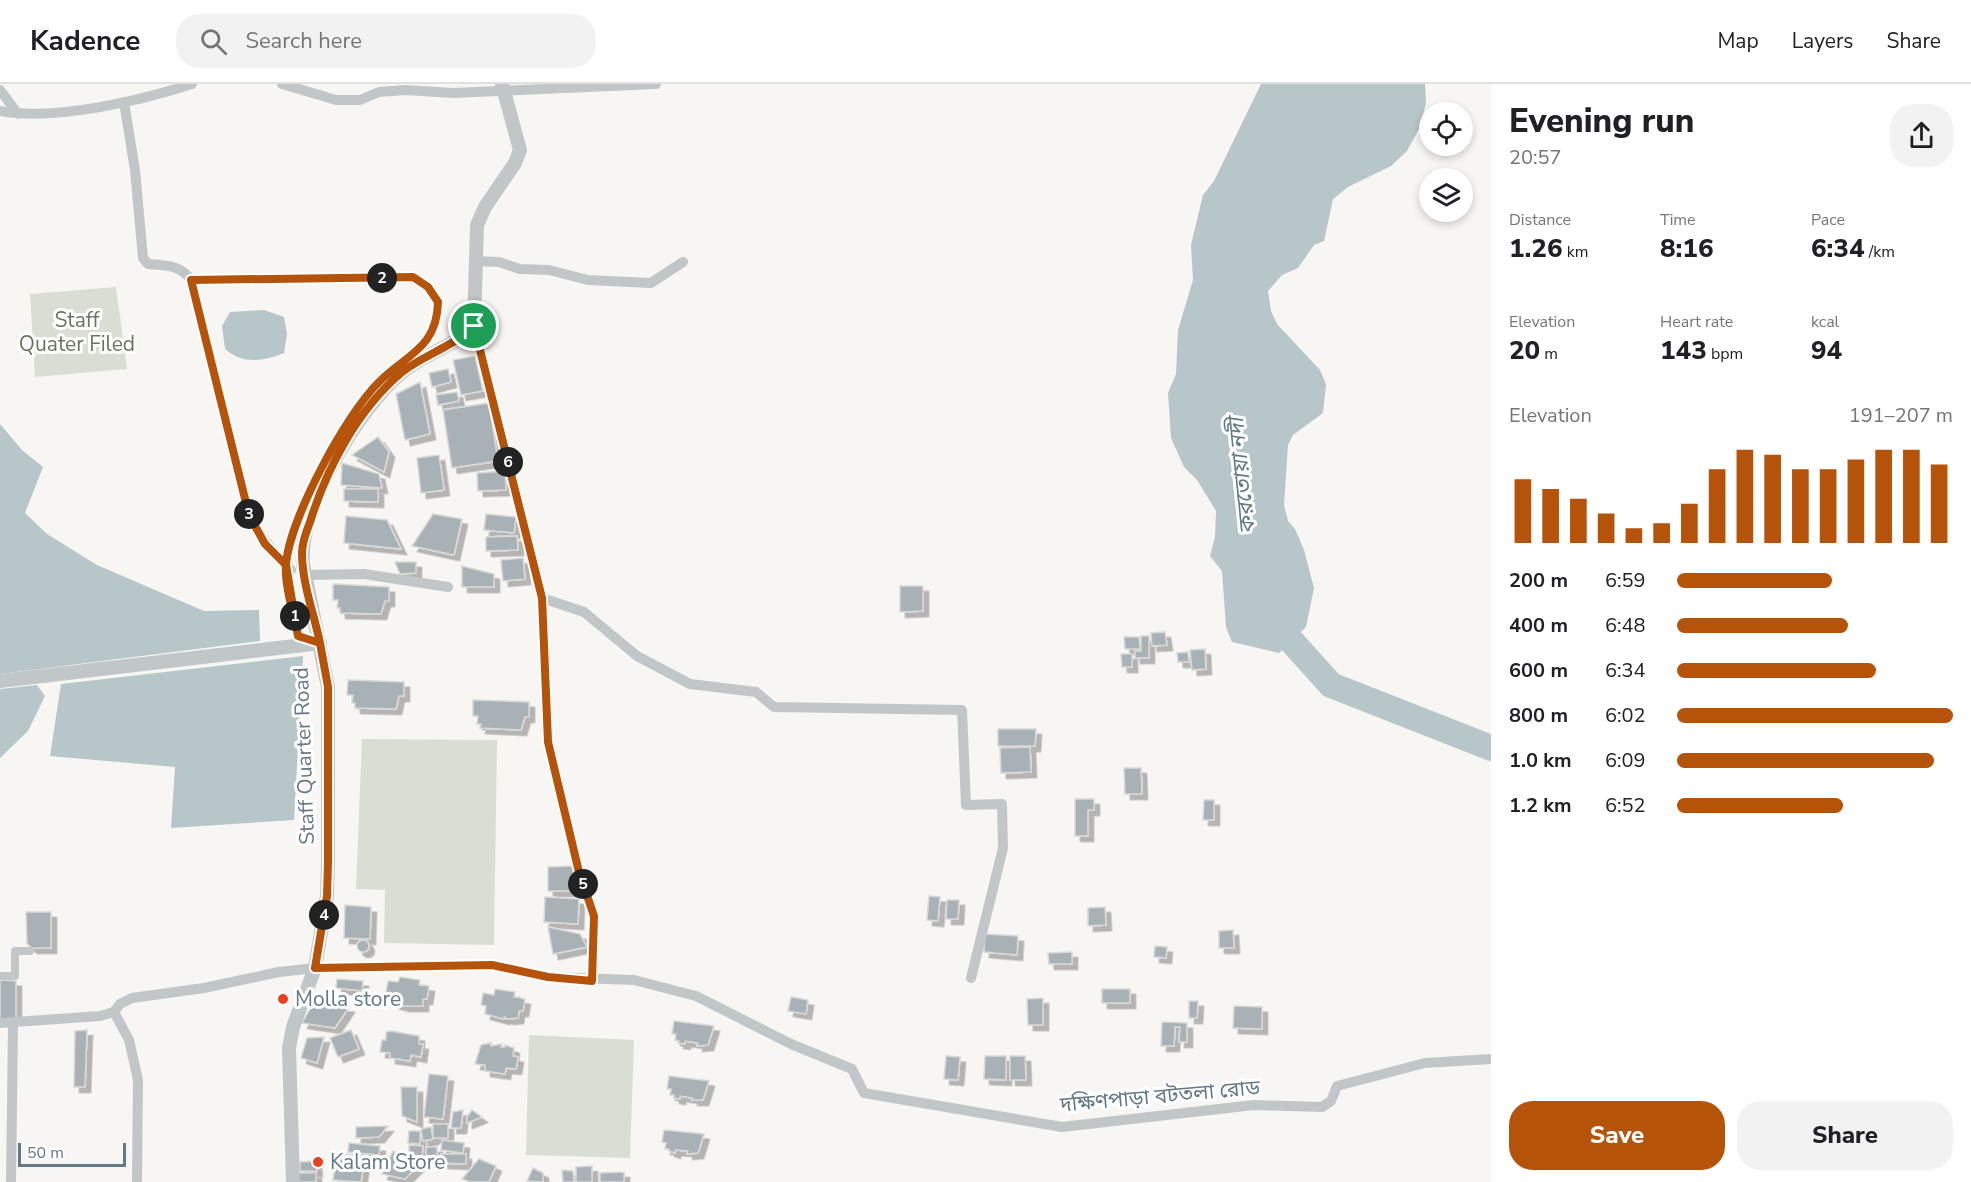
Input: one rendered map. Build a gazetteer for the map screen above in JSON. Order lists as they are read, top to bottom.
{
  "streets": {
    "street": ["Staff Quarter Road", "দক্ষিণপাড়া বটতলা রোড"]
  },
  "crossings": [
    ["Staff Quarter Road", "দক্ষিণপাড়া বটতলা রোড"]
  ],
  "water": ["করতোয়া নদী"],
  "parks": ["Staff Quater Filed"],
  "places": ["Molla store", "Kalam Store"],
  "scale_bar": "50 m",
  "page": {
    "header": "Kadence",
    "search": "Search here",
    "nav": ["Map", "Layers", "Share"],
    "heading": ["Evening run", "20:57"],
    "stats": [
      ["Distance", "1.26 km"],
      ["Time", "8:16"],
      ["Pace", "6:34 /km"],
      ["Elevation", "20 m"],
      ["Heart rate", "143 bpm"],
      ["kcal", "94"]
    ],
    "pins": [
      "2",
      "6",
      "3",
      "1",
      "5",
      "4"
    ],
    "chart": ["Elevation", "191–207 m"],
    "list": [
      {
        "name": "200 m",
        "note": "6:59"
      },
      {
        "name": "400 m",
        "note": "6:48"
      },
      {
        "name": "600 m",
        "note": "6:34"
      },
      {
        "name": "800 m",
        "note": "6:02"
      },
      {
        "name": "1.0 km",
        "note": "6:09"
      },
      {
        "name": "1.2 km",
        "note": "6:52"
      }
    ],
    "buttons": ["Save", "Share"],
    "scale": "50 m"
  }
}
